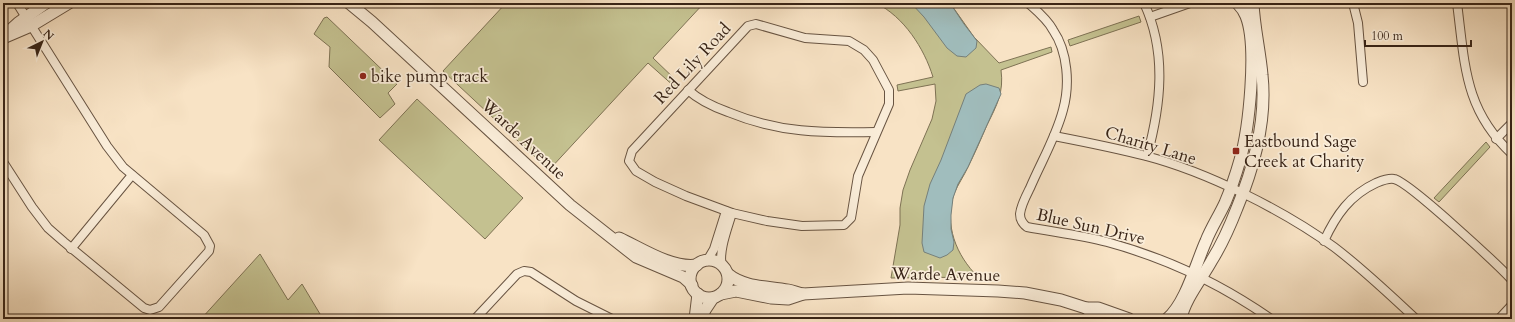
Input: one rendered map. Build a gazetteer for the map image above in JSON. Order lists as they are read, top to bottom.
{
  "streets": {
    "street": [
      "Red Lily Road",
      "Warde Avenue",
      "Charity Lane",
      "Blue Sun Drive"
    ]
  },
  "crossings": [
    ["Charity Lane", "Blue Sun Drive"]
  ],
  "places": {
    "other": ["bike pump track"],
    "transit": ["Eastbound Sage Creek at Charity"]
  },
  "scale_bar": "100 m",
  "north": "top right"
}
